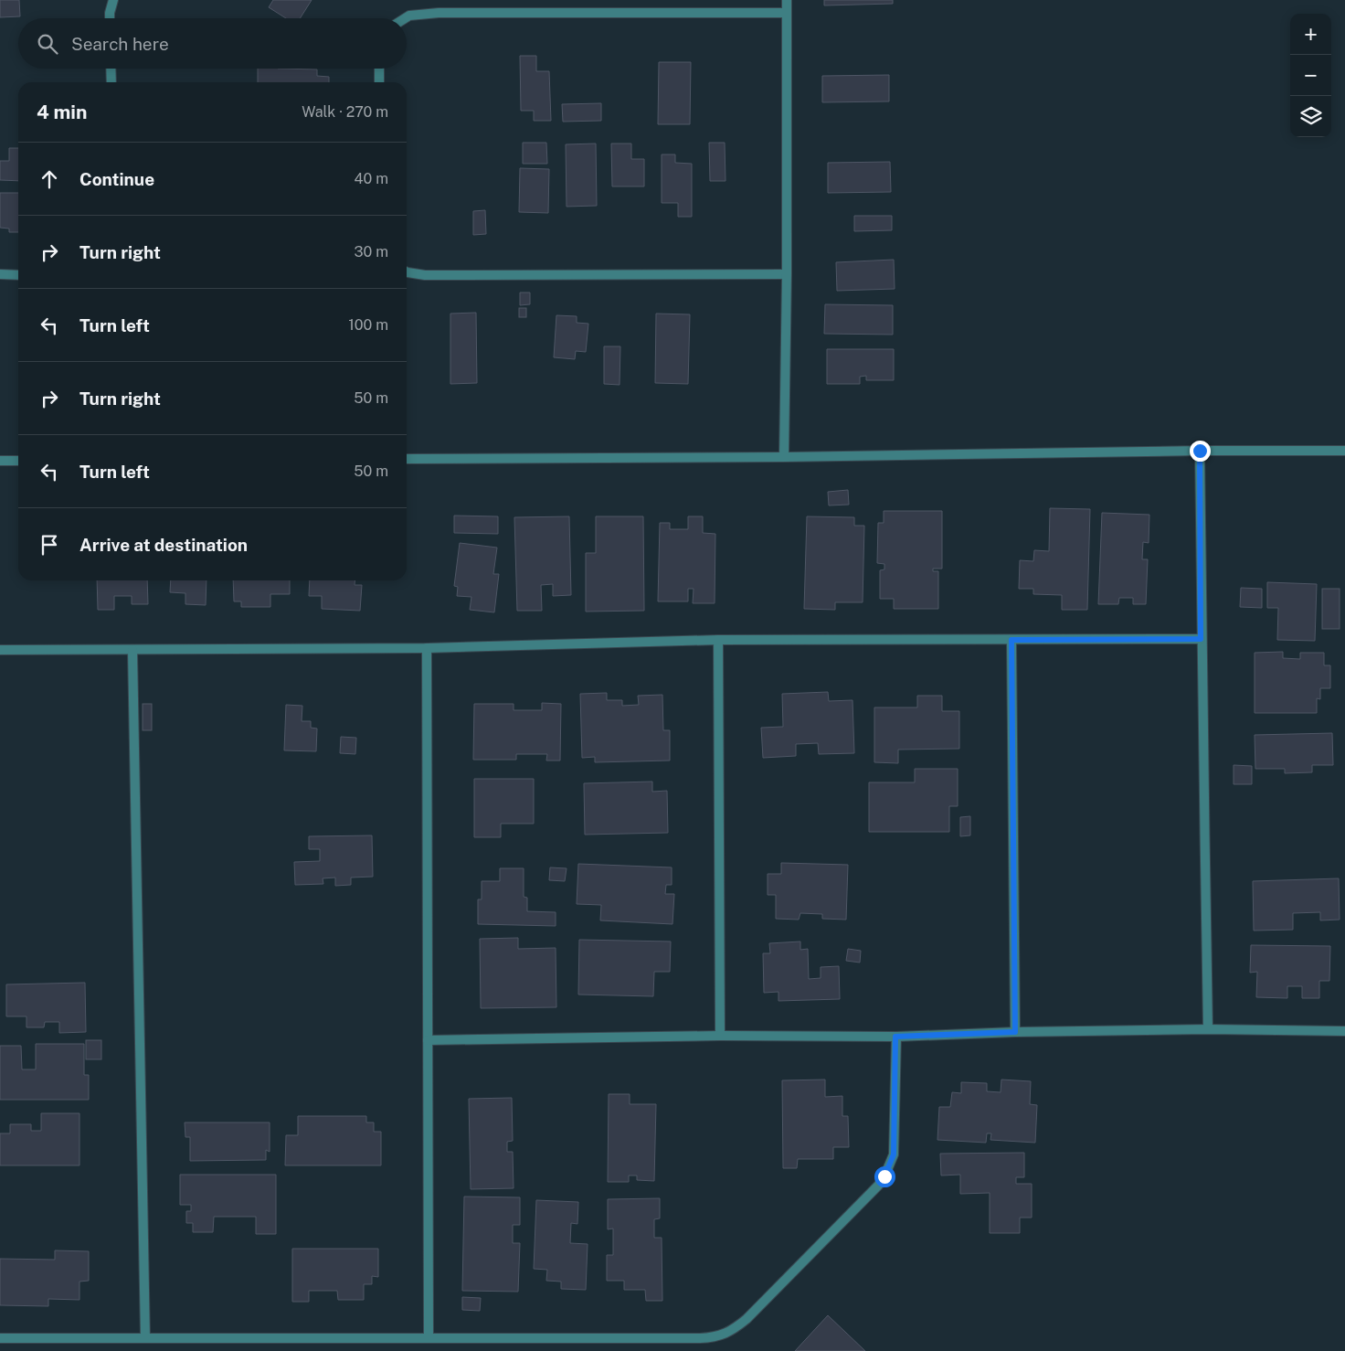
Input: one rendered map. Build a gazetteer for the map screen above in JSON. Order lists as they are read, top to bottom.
{
  "page": {
    "map_buttons": ["+", "−"],
    "search": "Search here",
    "heading": ["4 min", "Walk · 270 m"],
    "list": [
      ["Continue", "40 m"],
      ["Turn right", "30 m"],
      ["Turn left", "100 m"],
      ["Turn right", "50 m"],
      ["Turn left", "50 m"],
      "Arrive at destination"
    ]
  }
}
